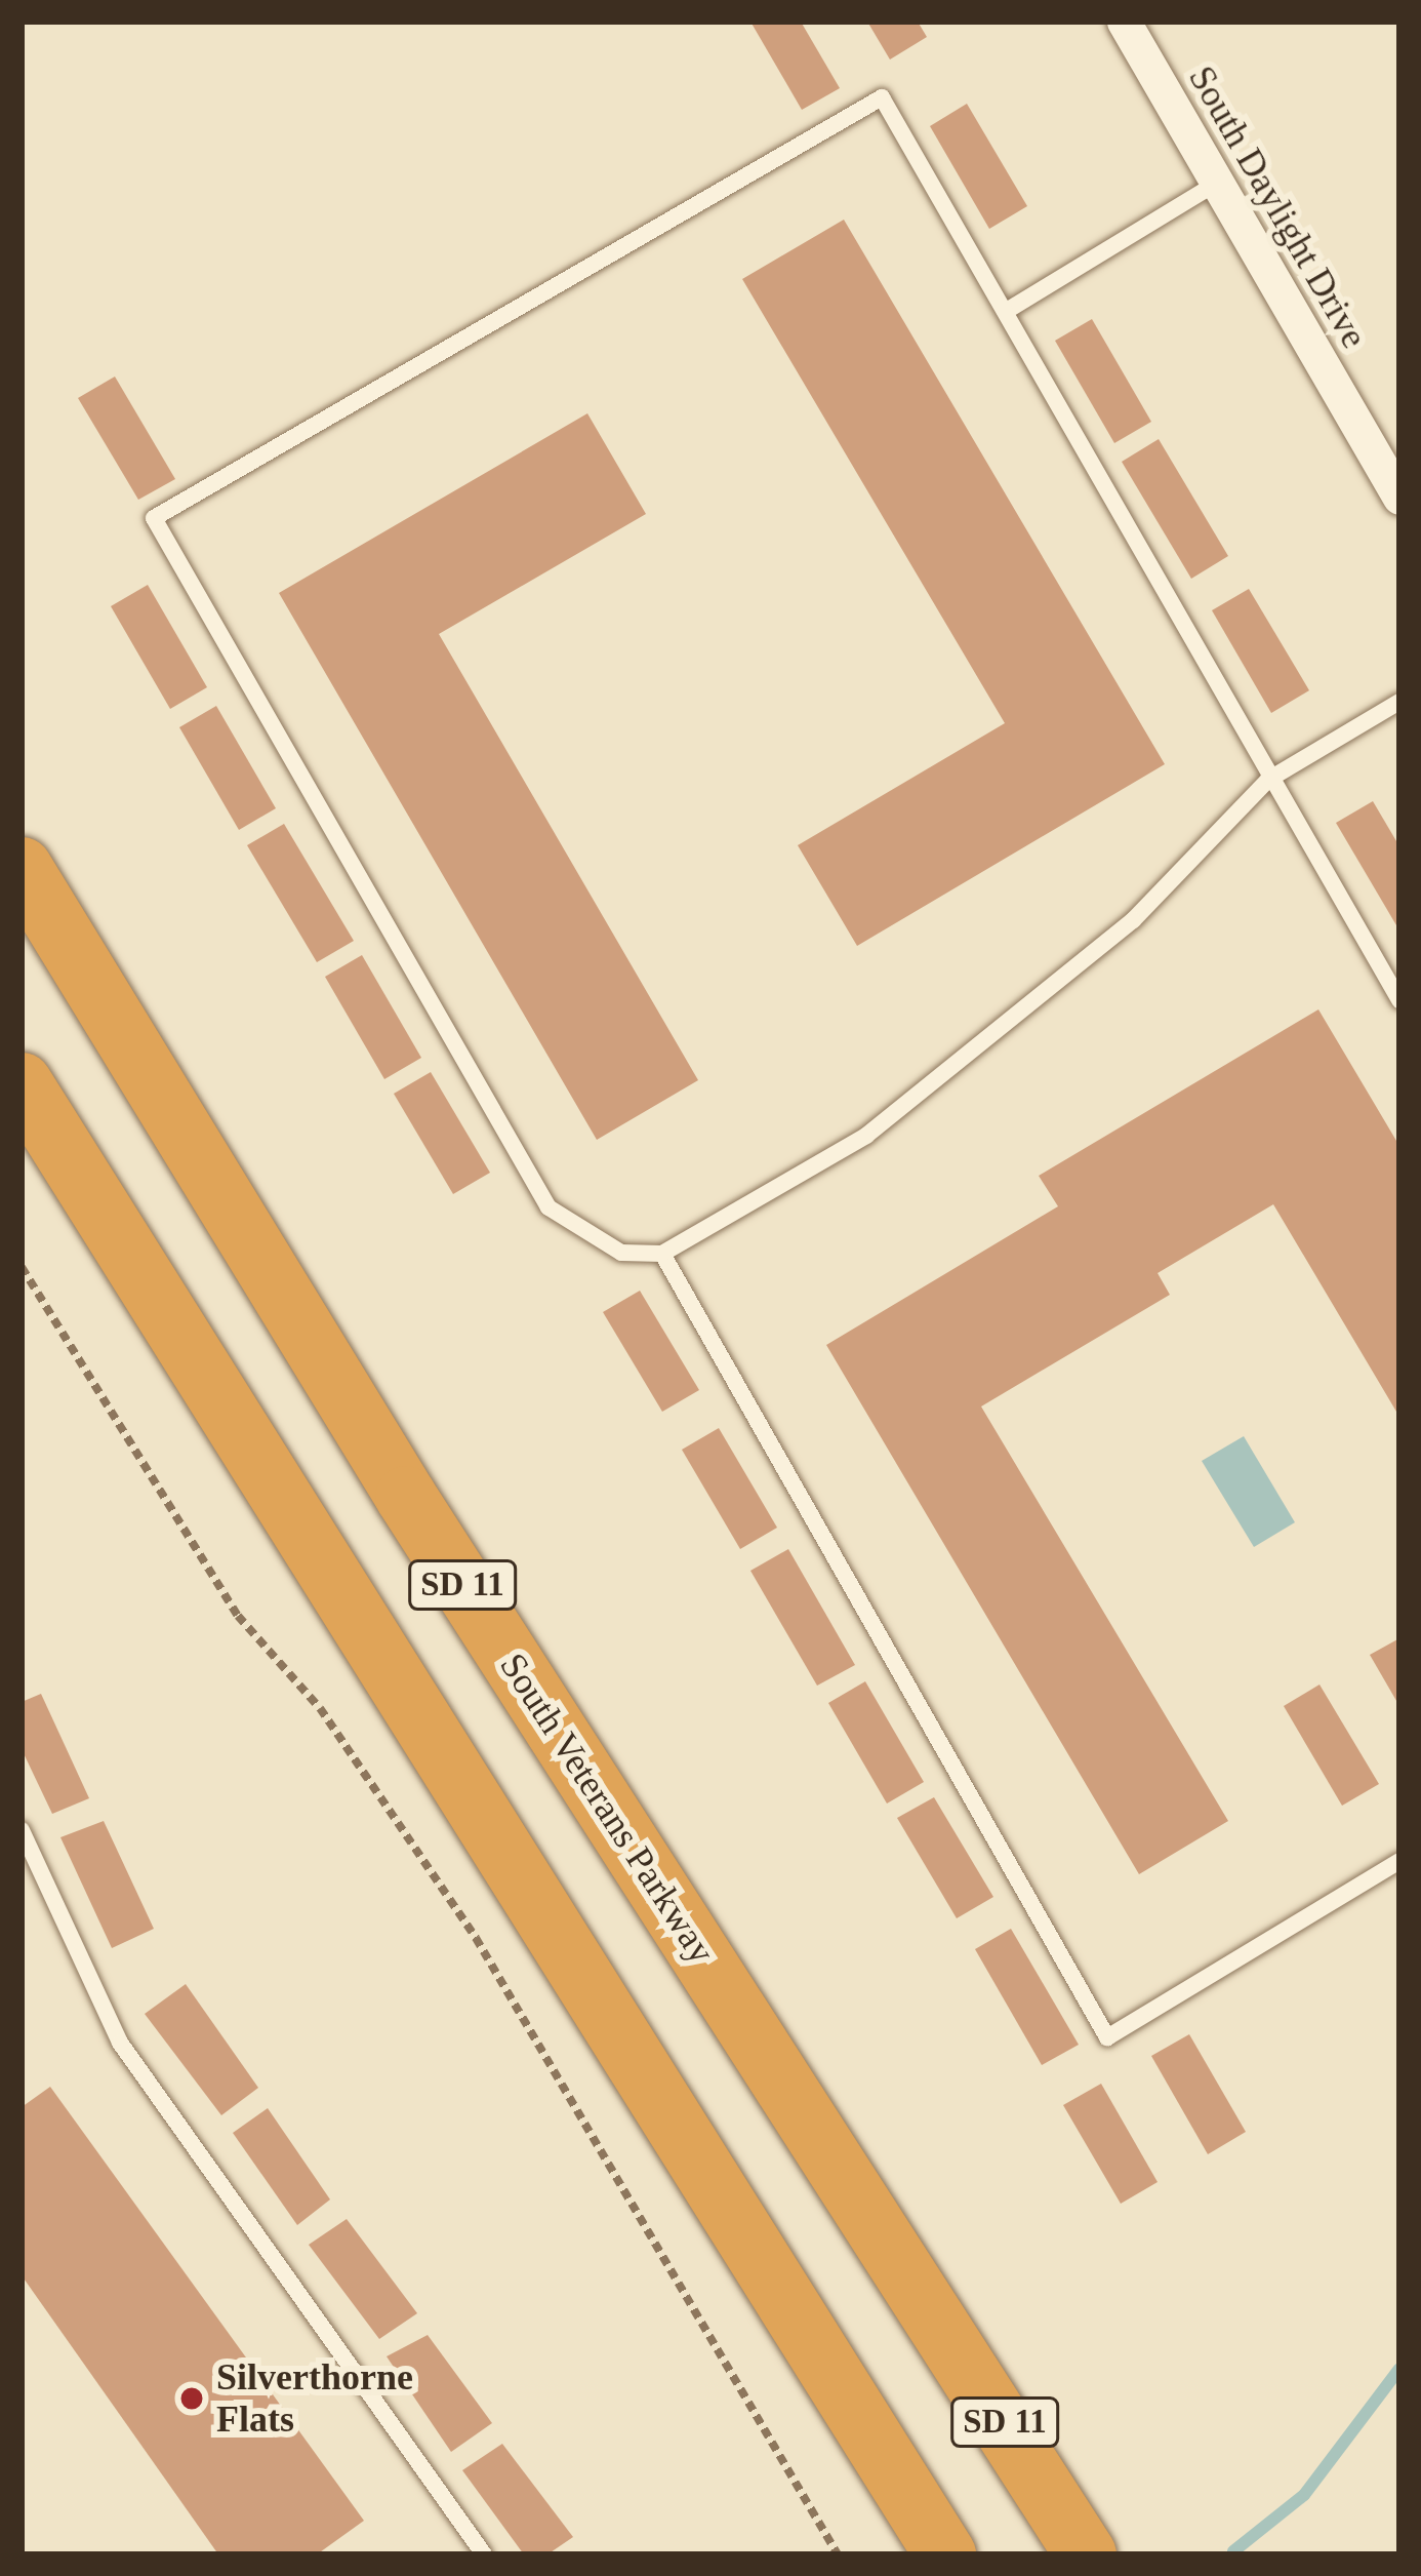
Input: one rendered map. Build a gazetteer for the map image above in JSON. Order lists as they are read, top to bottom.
{
  "streets": {
    "highway": ["SD 11", "South Veterans Parkway"],
    "street": ["South Daylight Drive"]
  },
  "places": ["Silverthorne Flats"]
}
